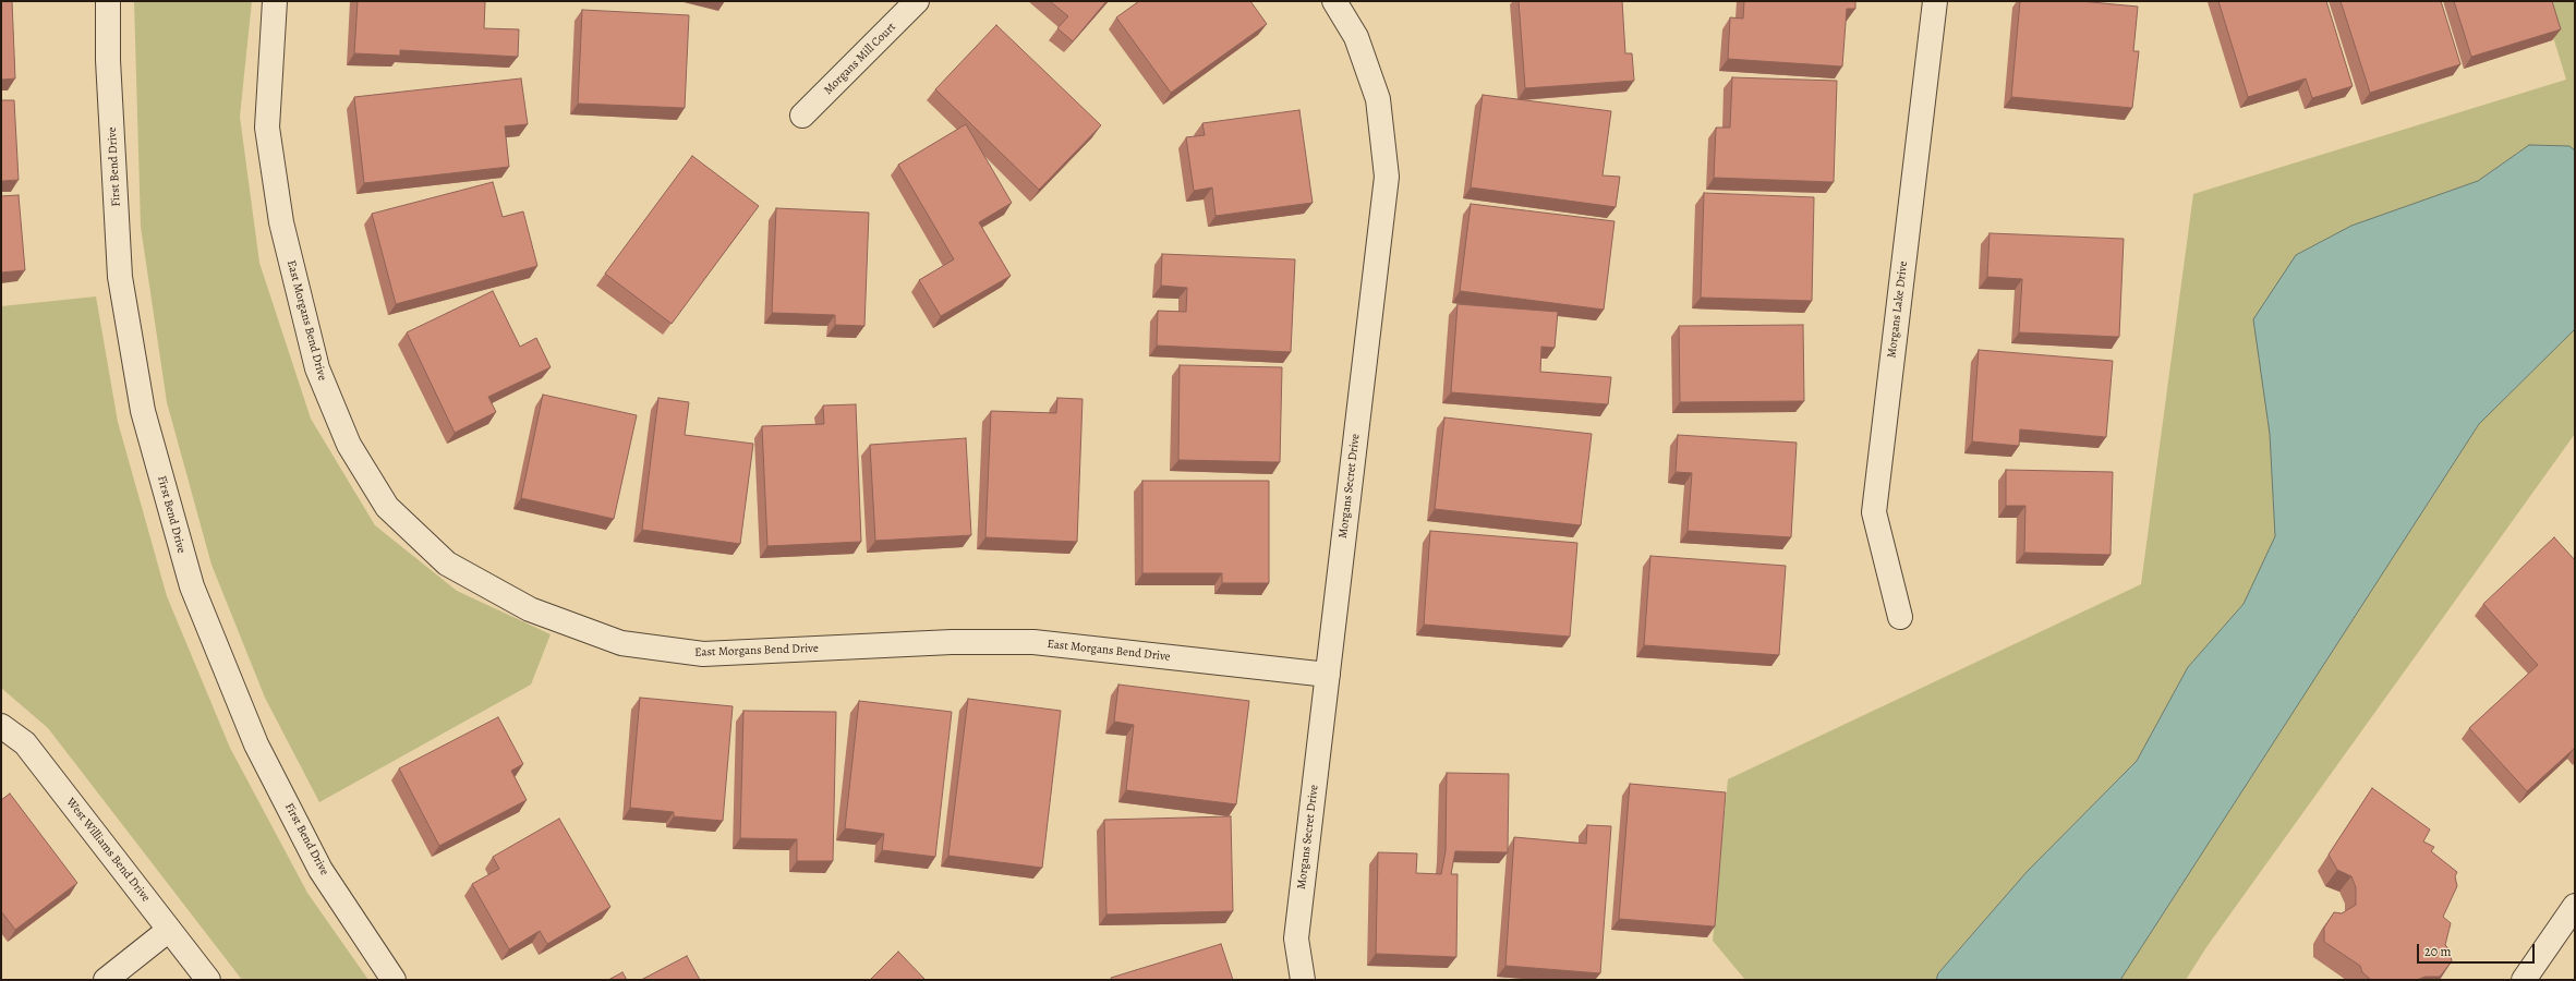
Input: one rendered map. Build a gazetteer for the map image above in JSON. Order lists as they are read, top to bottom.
{
  "streets": {
    "street": [
      "Morgans Mill Court",
      "First Bend Drive",
      "Morgans Lake Drive",
      "East Morgans Bend Drive",
      "Morgans Secret Drive",
      "West Williams Bend Drive"
    ]
  },
  "crossings": [
    ["East Morgans Bend Drive", "Morgans Secret Drive"]
  ],
  "scale_bar": "20 m"
}
